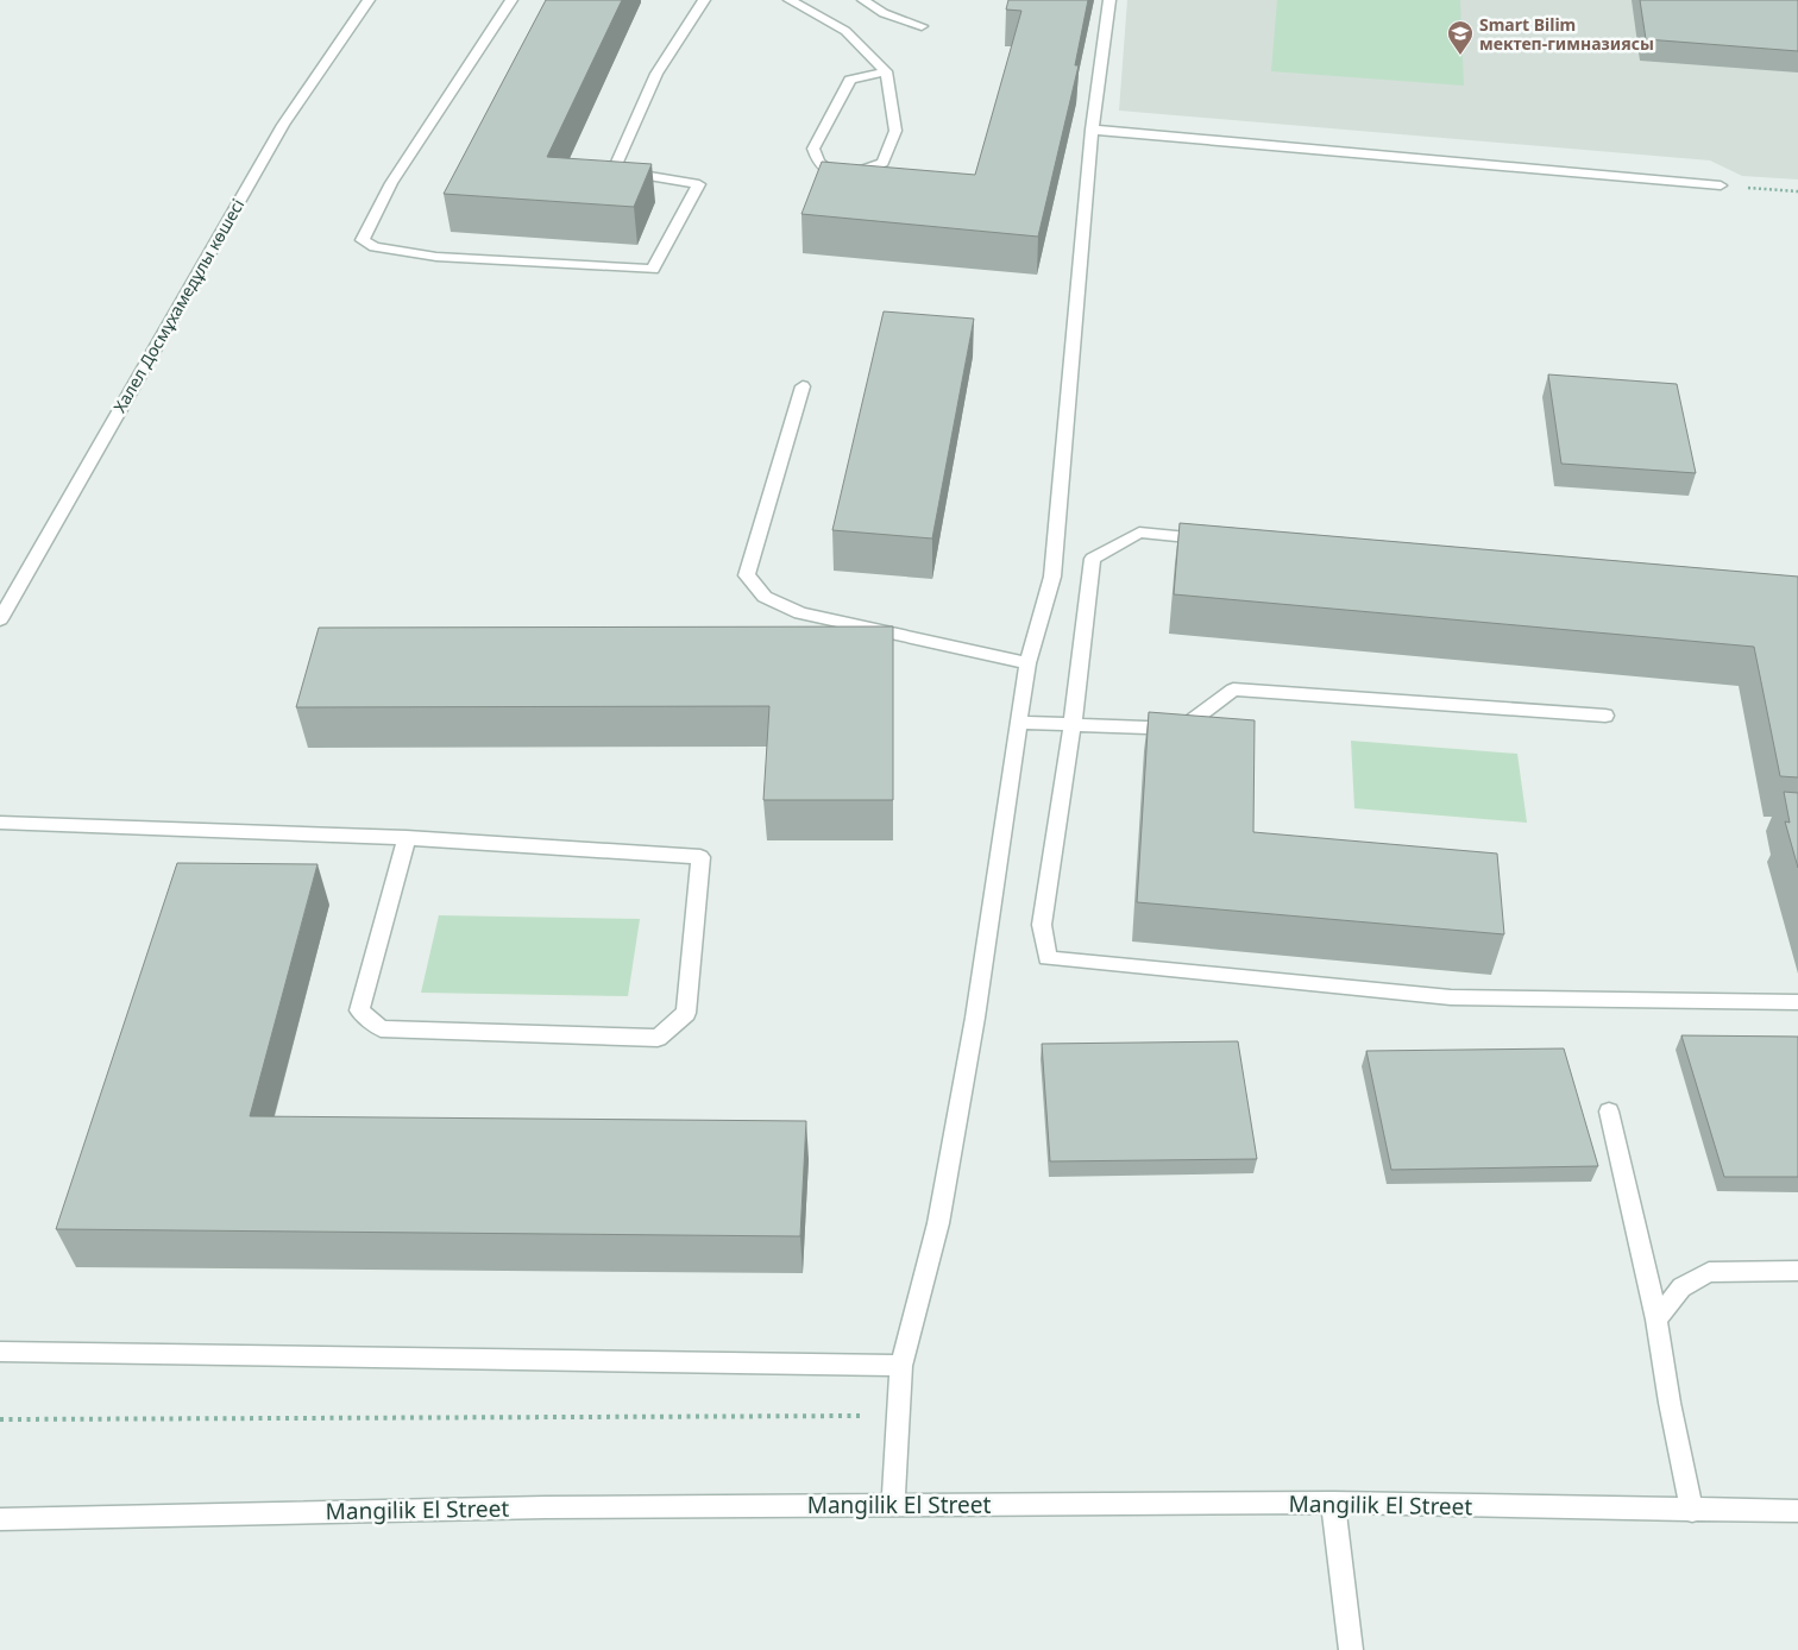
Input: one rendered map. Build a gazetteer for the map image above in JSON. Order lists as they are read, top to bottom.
{
  "streets": {
    "street": ["Халел Досмұхамедұлы көшесі", "Mangilik El Street"]
  },
  "places": {
    "school or university": ["Smart Bilim мектеп-гимназиясы"]
  }
}
